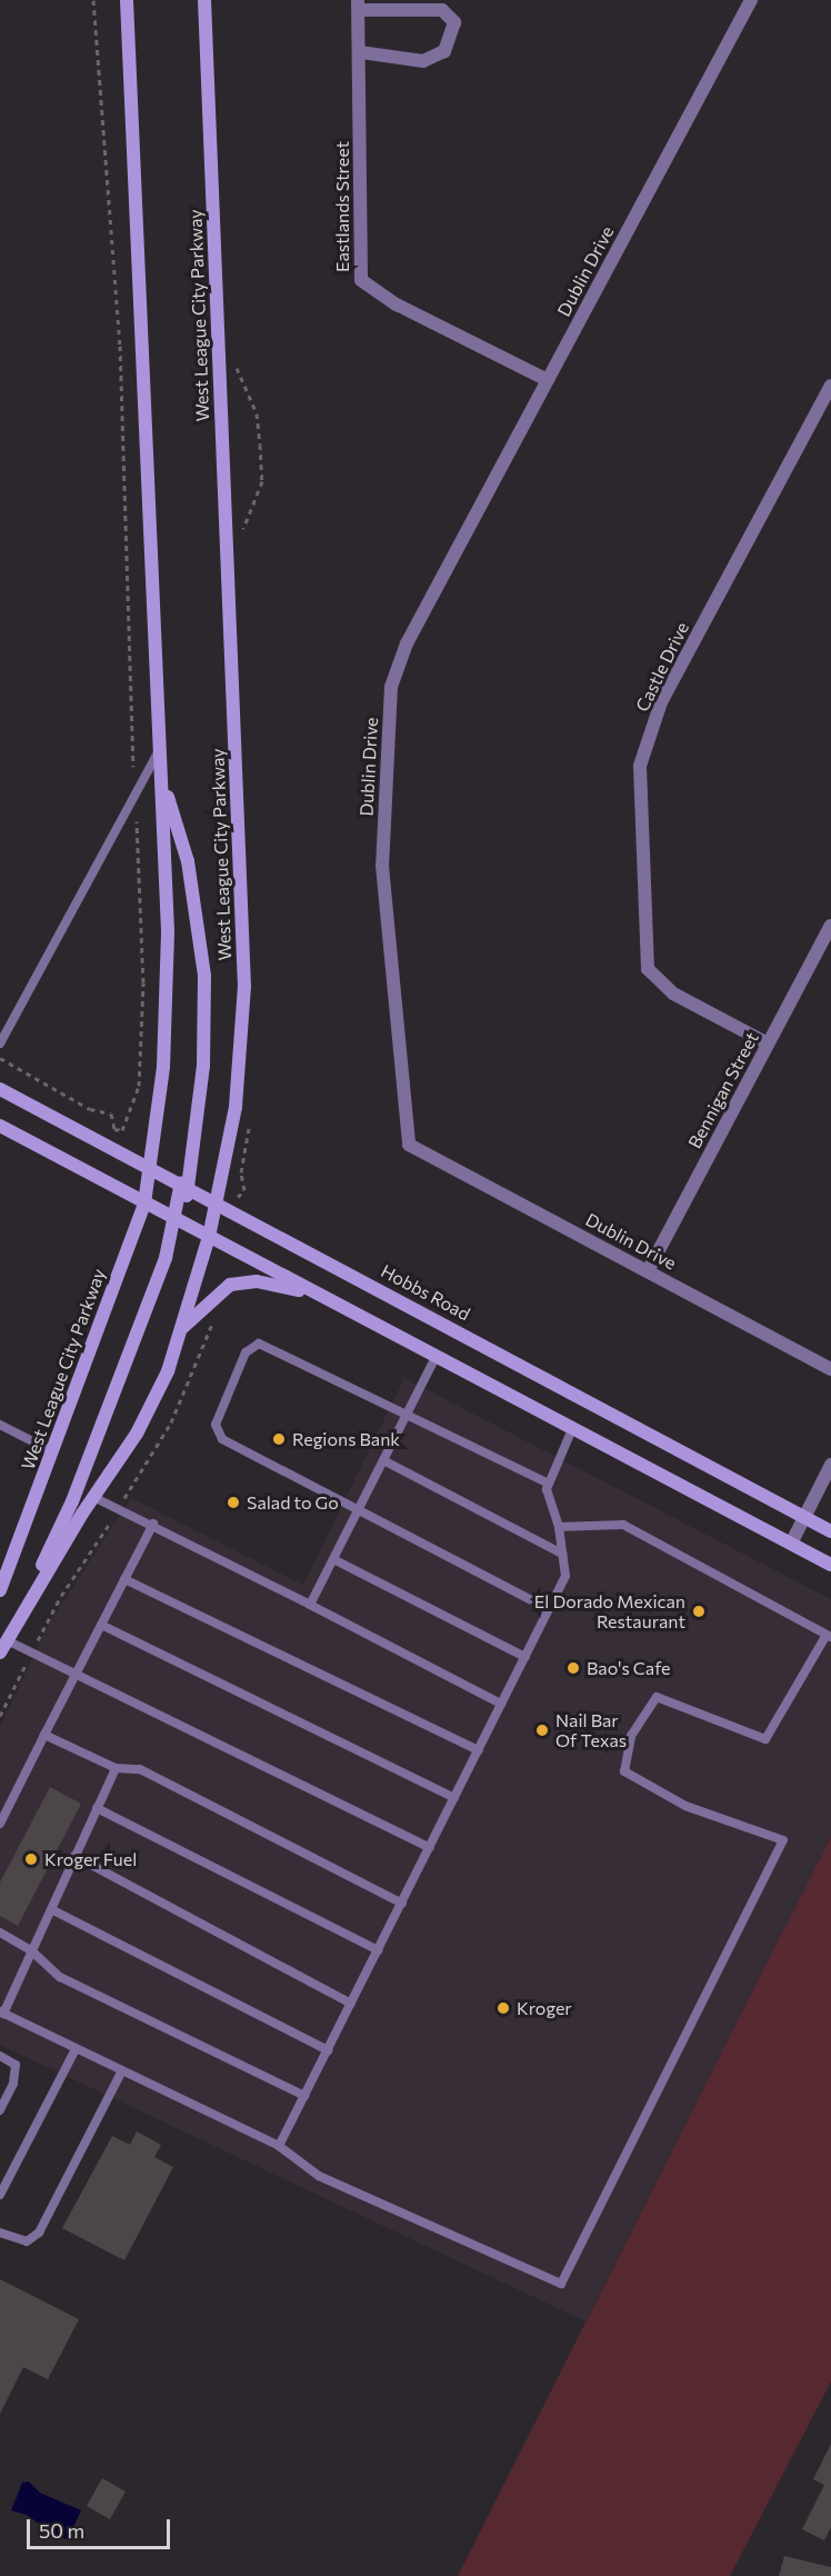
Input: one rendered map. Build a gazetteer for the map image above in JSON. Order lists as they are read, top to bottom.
{
  "streets": {
    "main road": ["West League City Parkway", "Hobbs Road"],
    "street": [
      "Eastlands Street",
      "Dublin Drive",
      "Castle Drive",
      "Bennigan Street"
    ]
  },
  "crossings": [
    ["Eastlands Street", "Dublin Drive"],
    ["Dublin Drive", "Bennigan Street"],
    ["West League City Parkway", "Hobbs Road"],
    ["Castle Drive", "Bennigan Street"]
  ],
  "places": [
    "Regions Bank",
    "Salad to Go",
    "El Dorado Mexican Restaurant",
    "Bao's Cafe",
    "Nail Bar Of Texas",
    "Kroger Fuel",
    "Kroger"
  ],
  "scale_bar": "50 m"
}
